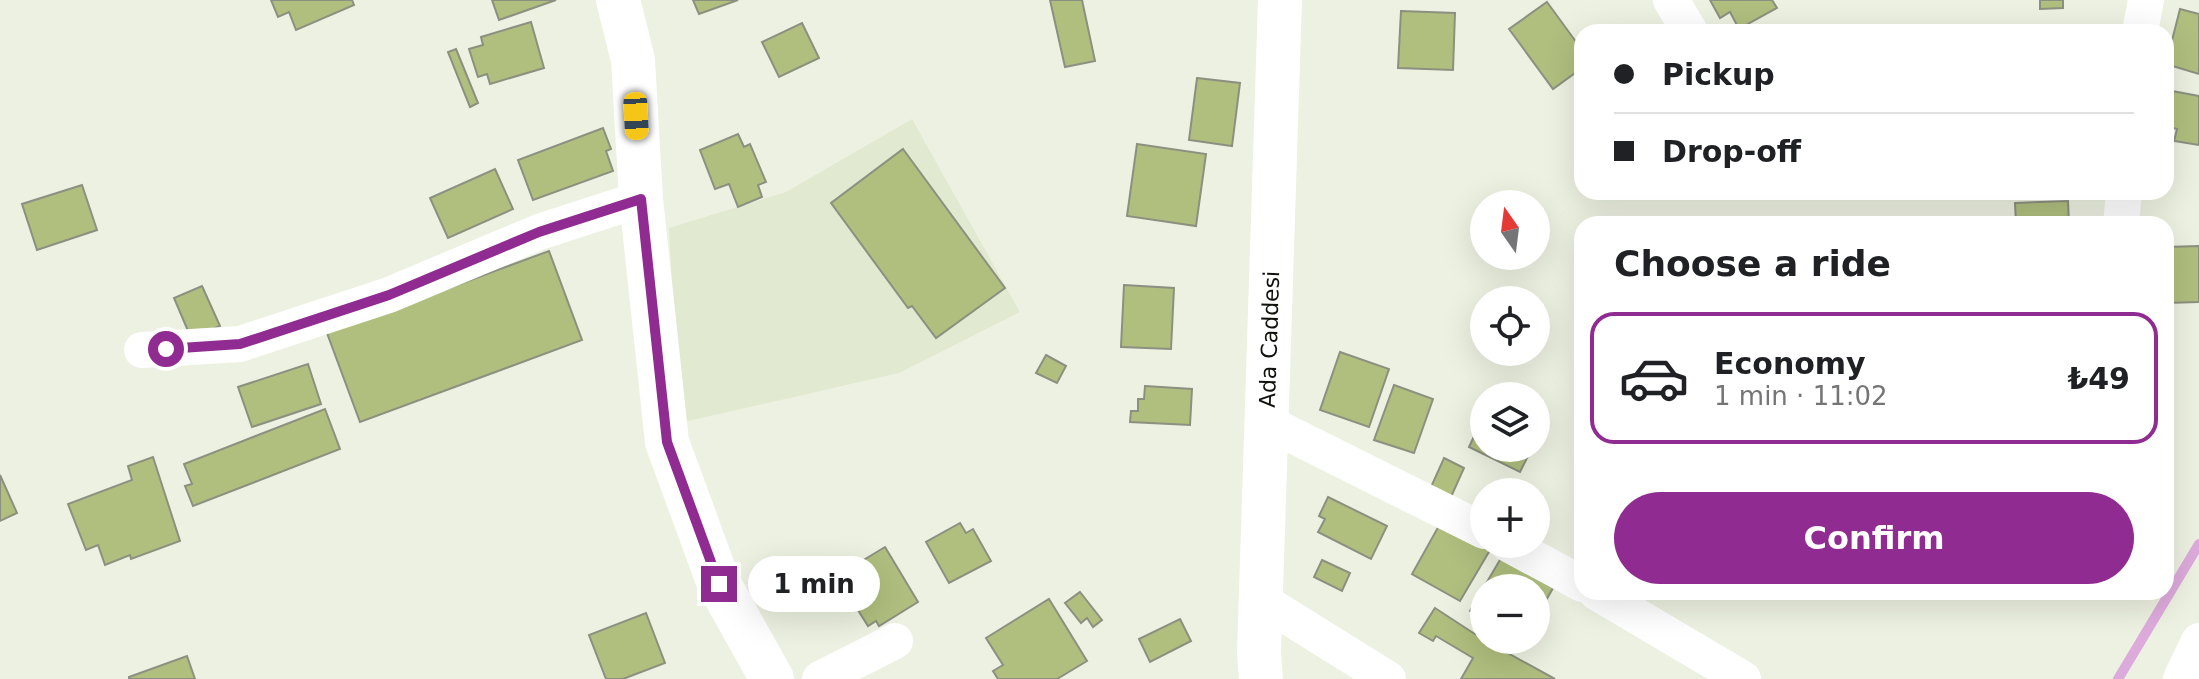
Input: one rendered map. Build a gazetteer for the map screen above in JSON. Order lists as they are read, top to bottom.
{
  "streets": {
    "street": ["Ada Caddesi"]
  },
  "north": "top",
  "page": {
    "banner": ["Pickup", "Drop-off"],
    "map_buttons": ["+", "−"],
    "heading": "Choose a ride",
    "list": [
      {
        "name": "Economy",
        "note": "1 min · 11:02",
        "value": "₺49"
      }
    ],
    "buttons": "Confirm",
    "bubble": "1 min"
  }
}
